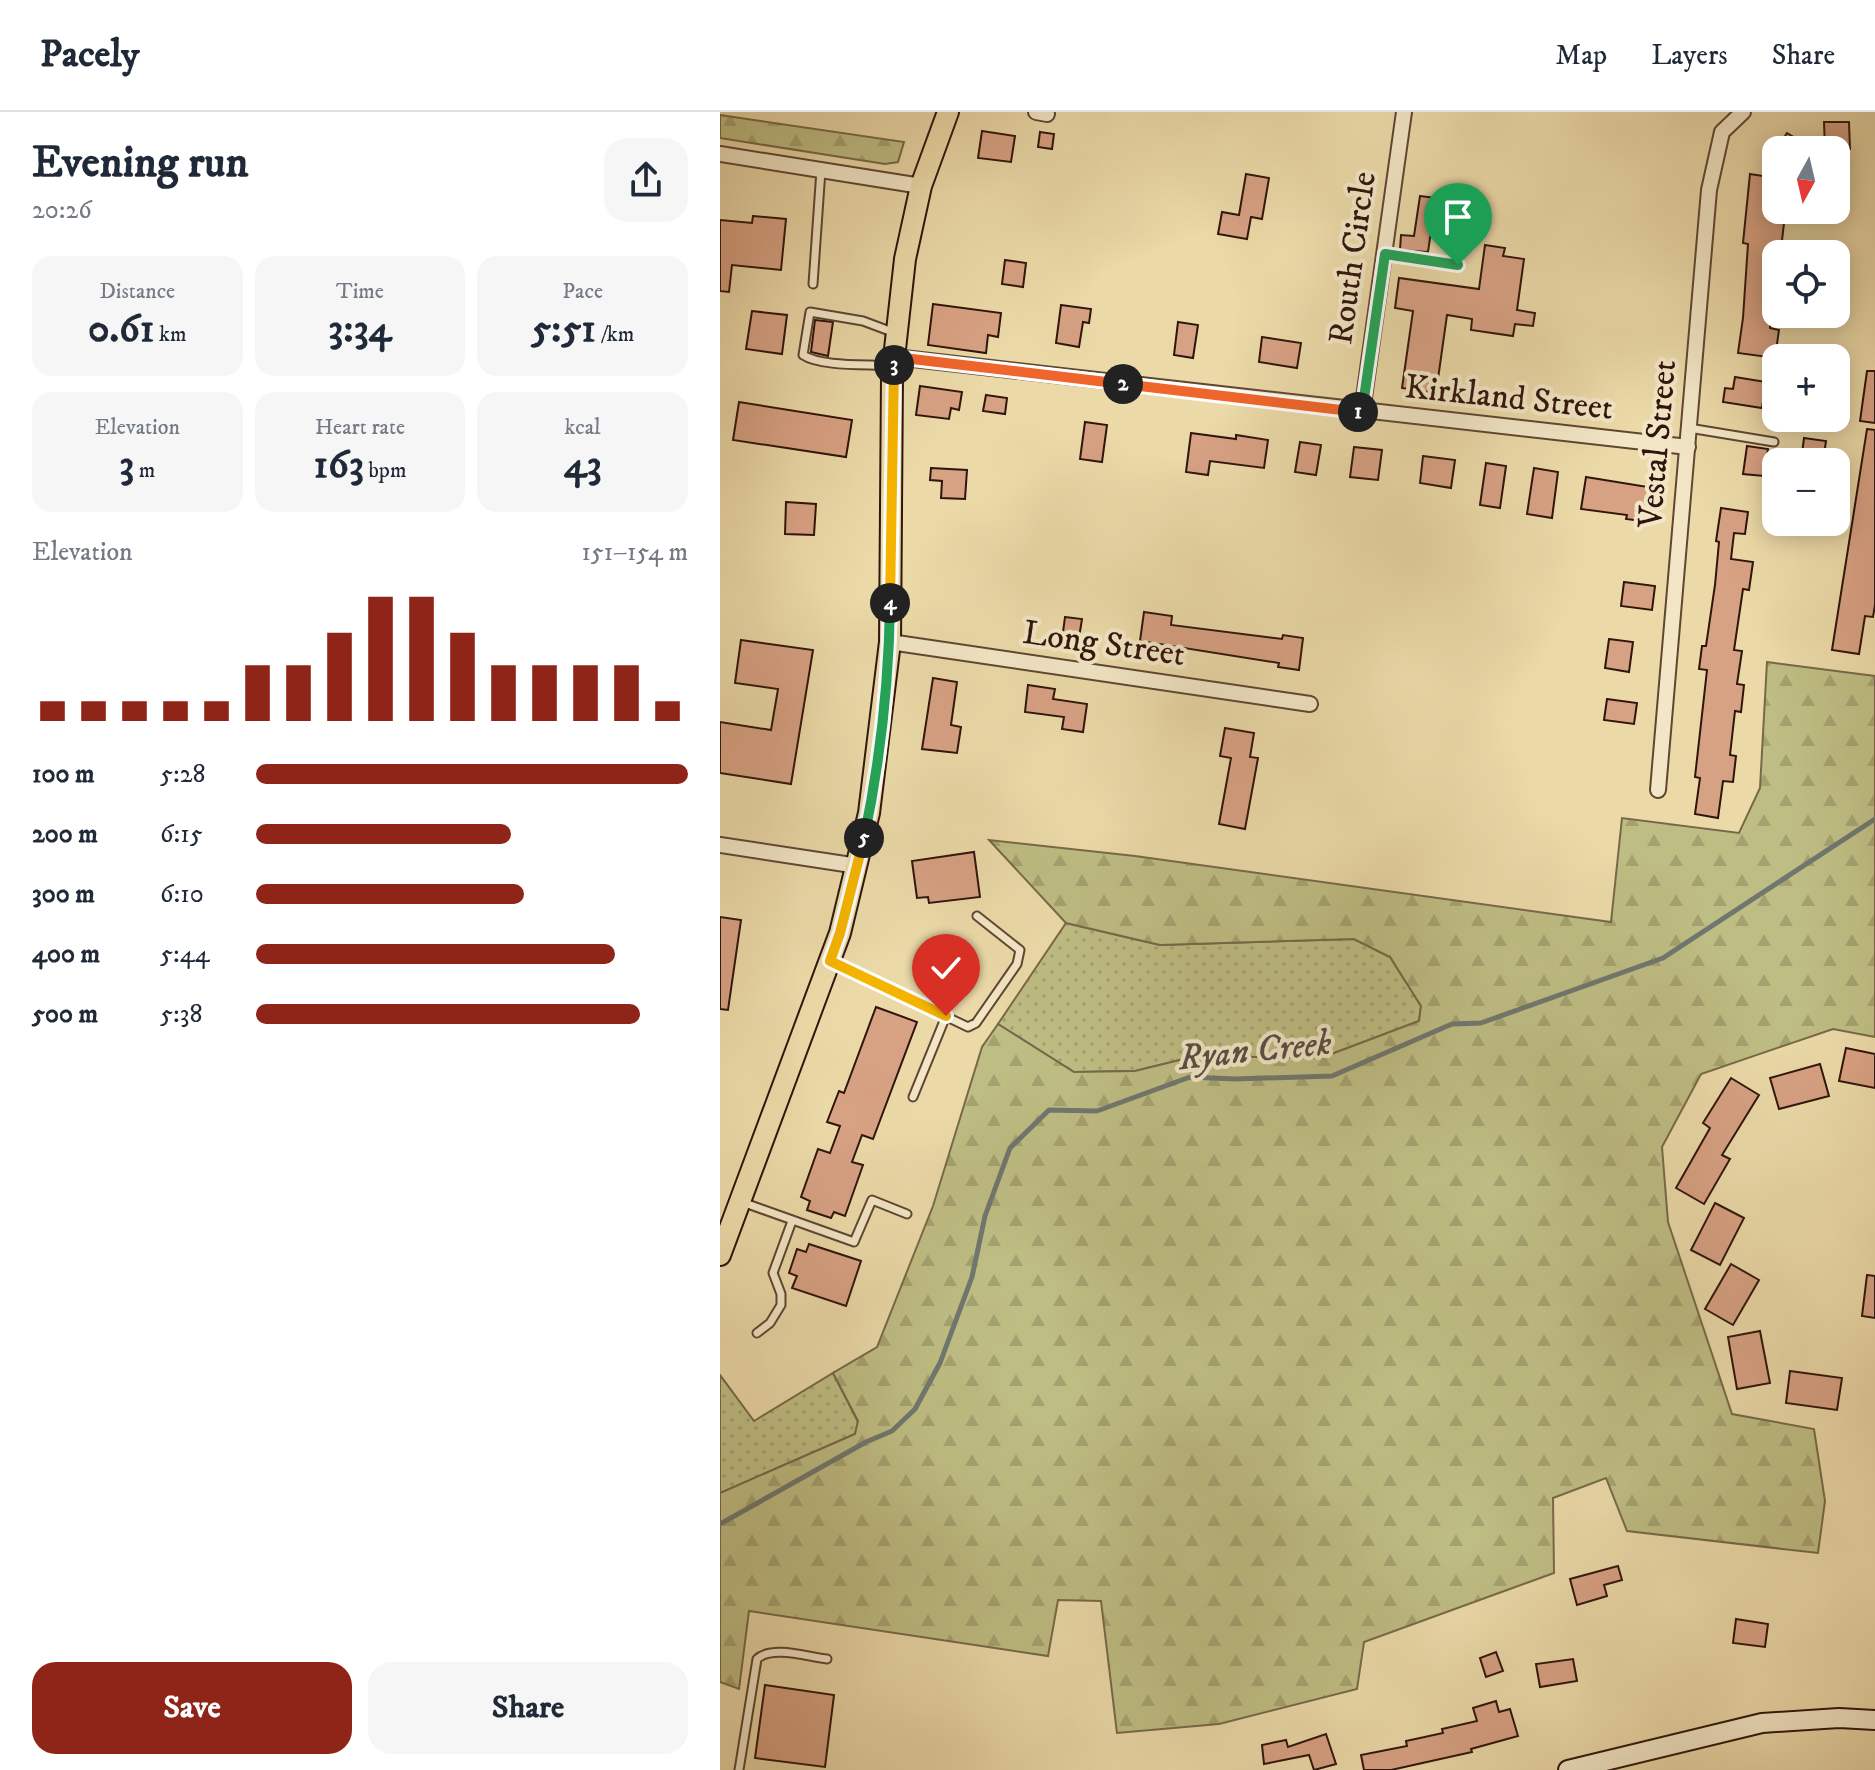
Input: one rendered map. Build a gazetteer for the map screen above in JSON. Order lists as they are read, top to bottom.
{
  "streets": {
    "street": [
      "Routh Circle",
      "Kirkland Street",
      "Vestal Street",
      "Long Street"
    ]
  },
  "crossings": [
    ["Routh Circle", "Kirkland Street"],
    ["Kirkland Street", "Vestal Street"]
  ],
  "water": ["Ryan Creek"],
  "north": "bottom",
  "page": {
    "header": "Pacely",
    "nav": ["Map", "Layers", "Share"],
    "heading": ["Evening run", "20:26"],
    "map_buttons": ["+", "−"],
    "stats": [
      ["Distance", "0.61 km"],
      ["Time", "3:34"],
      ["Pace", "5:51 /km"],
      ["Elevation", "3 m"],
      ["Heart rate", "163 bpm"],
      ["kcal", "43"]
    ],
    "pins": [
      "3",
      "2",
      "1",
      "4",
      "5"
    ],
    "chart": ["Elevation", "151–154 m"],
    "list": [
      {
        "name": "100 m",
        "note": "5:28"
      },
      {
        "name": "200 m",
        "note": "6:15"
      },
      {
        "name": "300 m",
        "note": "6:10"
      },
      {
        "name": "400 m",
        "note": "5:44"
      },
      {
        "name": "500 m",
        "note": "5:38"
      }
    ],
    "buttons": ["Save", "Share"]
  }
}
